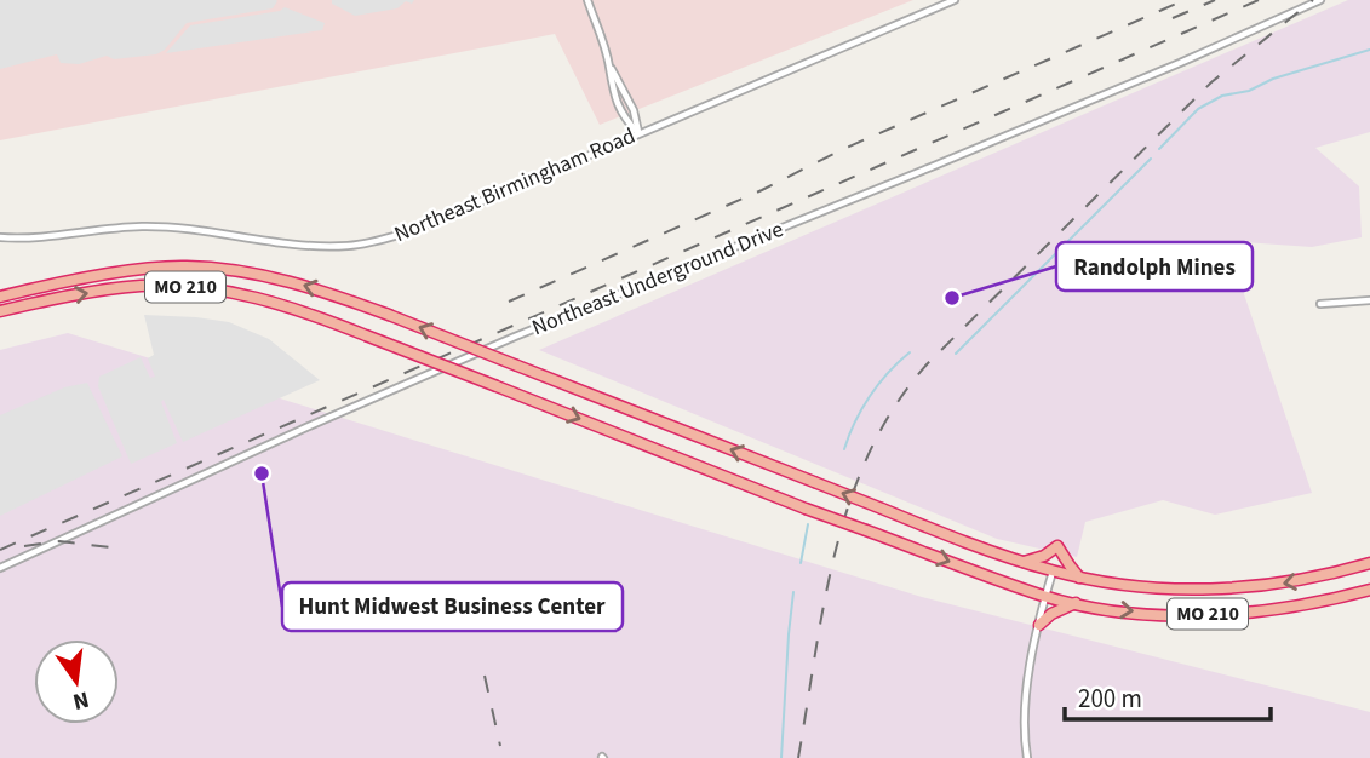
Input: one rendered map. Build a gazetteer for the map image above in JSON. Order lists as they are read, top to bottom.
{
  "streets": {
    "highway": ["MO 210"],
    "street": ["Northeast Birmingham Road", "Northeast Underground Drive"]
  },
  "places": ["Randolph Mines", "Hunt Midwest Business Center"],
  "scale_bar": "200 m",
  "north": "bottom"
}
